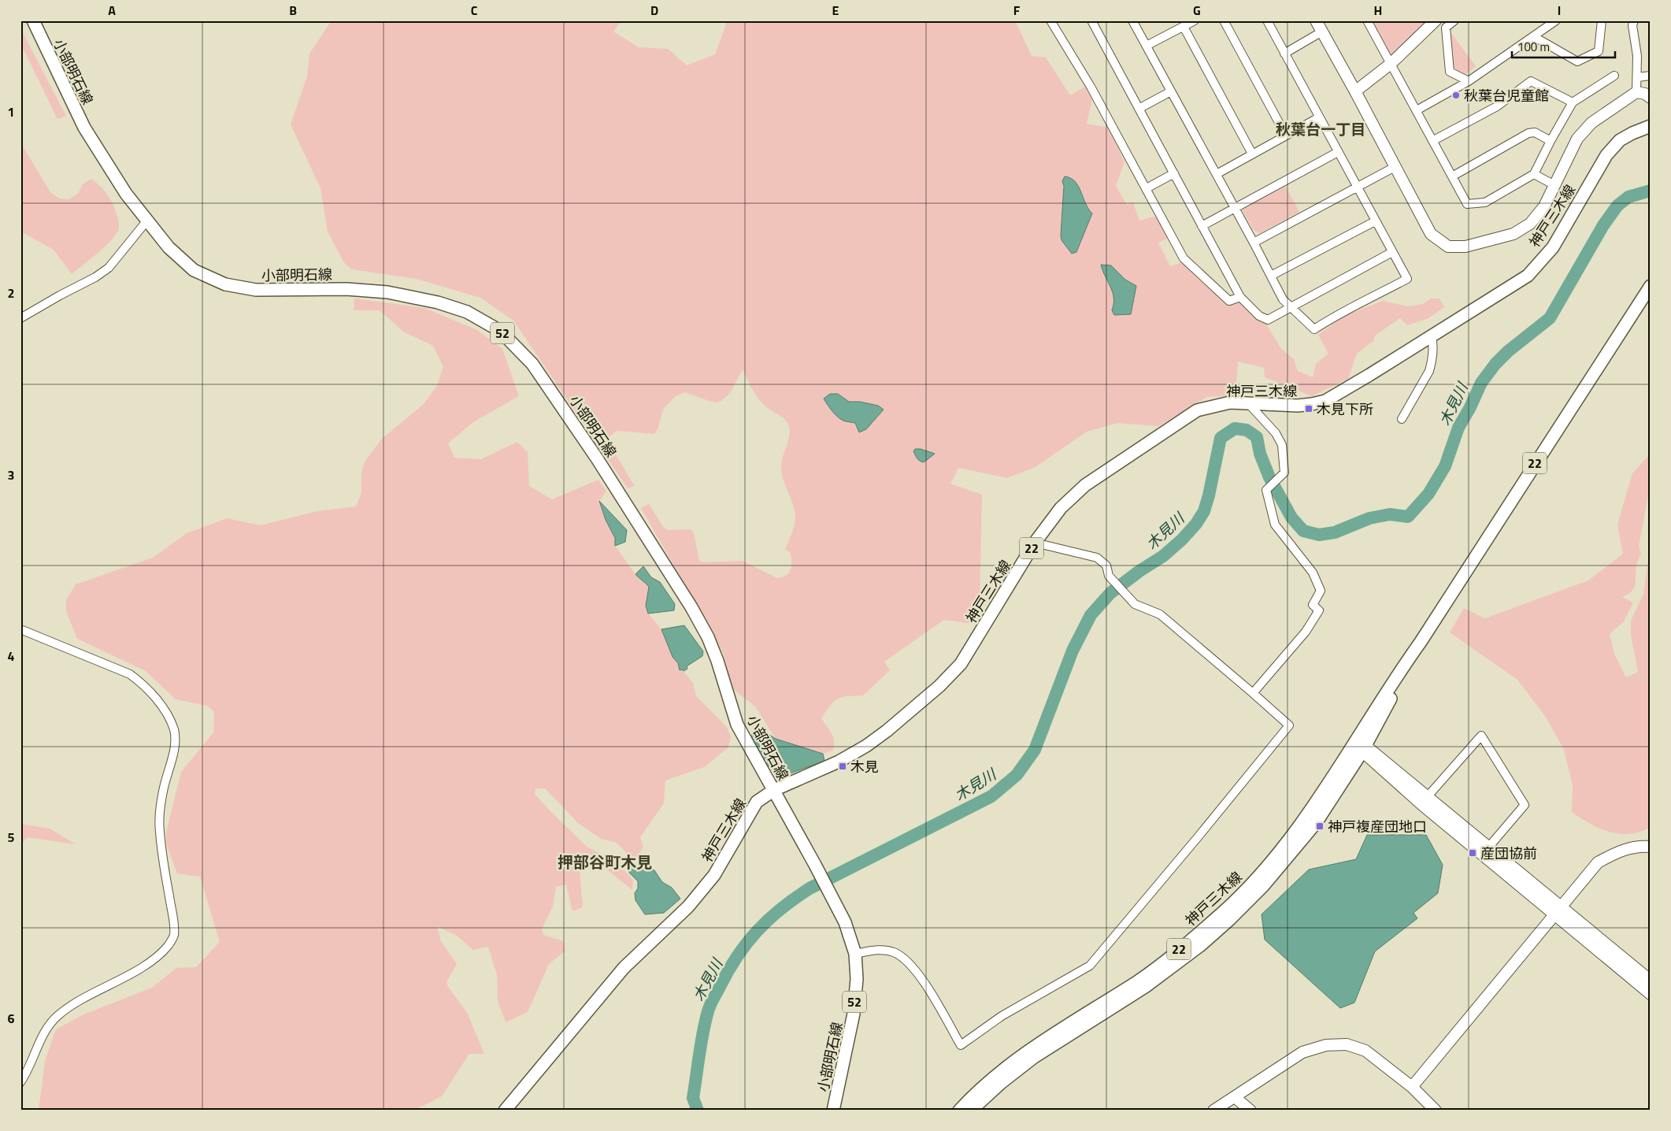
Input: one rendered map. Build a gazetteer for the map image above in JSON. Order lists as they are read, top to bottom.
{
  "streets": {
    "main road": [
      "小部明石線",
      "神戸三木線",
      "52",
      "22"
    ]
  },
  "crossings": [
    ["小部明石線", "神戸三木線"]
  ],
  "districts": ["秋葉台一丁目", "押部谷町木見"],
  "water": ["木見川"],
  "places": {
    "other": ["秋葉台児童館"],
    "transit": [
      "木見下所",
      "木見",
      "神戸複産団地口",
      "産団協前"
    ]
  },
  "scale_bar": "100 m",
  "grid": {
    "columns": [
      "A",
      "B",
      "C",
      "D",
      "E",
      "F",
      "G",
      "H",
      "I"
    ],
    "rows": [
      "1",
      "2",
      "3",
      "4",
      "5",
      "6"
    ]
  }
}
